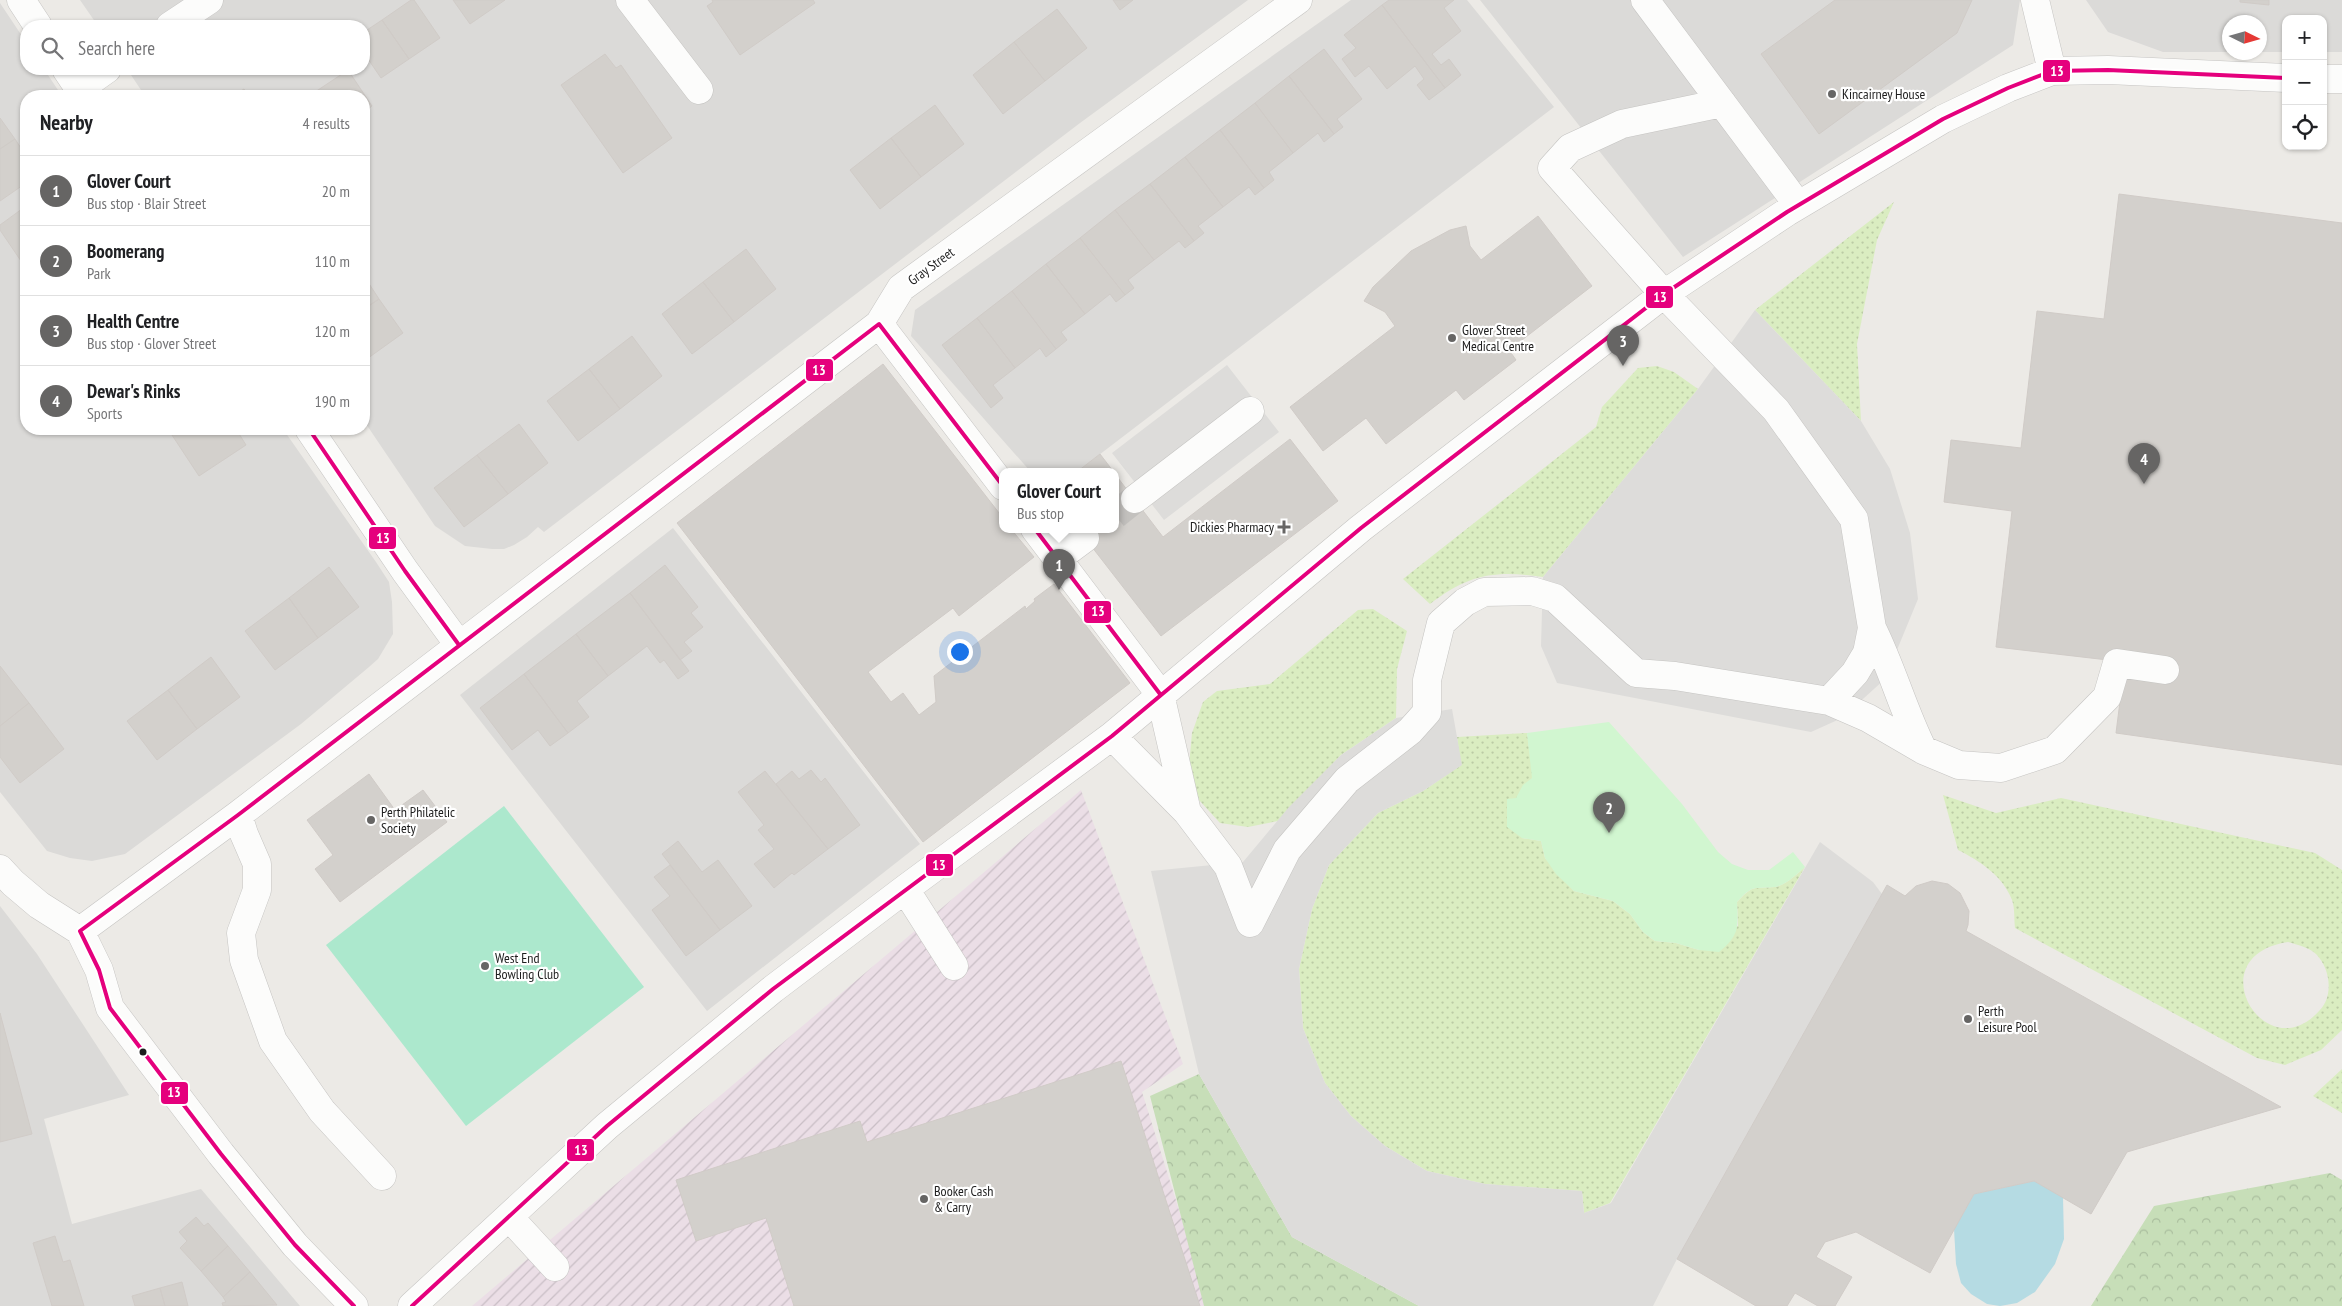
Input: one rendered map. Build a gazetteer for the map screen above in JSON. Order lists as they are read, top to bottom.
{
  "streets": {
    "street": ["Gray Street"]
  },
  "places": {
    "other": [
      "Kincairney House",
      "Glover Street Medical Centre",
      "Perth Philatelic Society",
      "West End Bowling Club",
      "Perth Leisure Pool",
      "Booker Cash & Carry"
    ],
    "health": ["Dickies Pharmacy"]
  },
  "lines": ["transit line 13"],
  "north": "right",
  "page": {
    "map_buttons": ["+", "−"],
    "search": "Search here",
    "heading": ["Nearby", "4 results"],
    "list": [
      {
        "mark": "1",
        "name": "Glover Court",
        "note": "Bus stop · Blair Street",
        "value": "20 m"
      },
      {
        "mark": "2",
        "name": "Boomerang",
        "note": "Park",
        "value": "110 m"
      },
      {
        "mark": "3",
        "name": "Health Centre",
        "note": "Bus stop · Glover Street",
        "value": "120 m"
      },
      {
        "mark": "4",
        "name": "Dewar's Rinks",
        "note": "Sports",
        "value": "190 m"
      }
    ],
    "pins": [
      "3",
      "4",
      "1",
      "2"
    ],
    "popup": ["Glover Court", "Bus stop"]
  }
}
